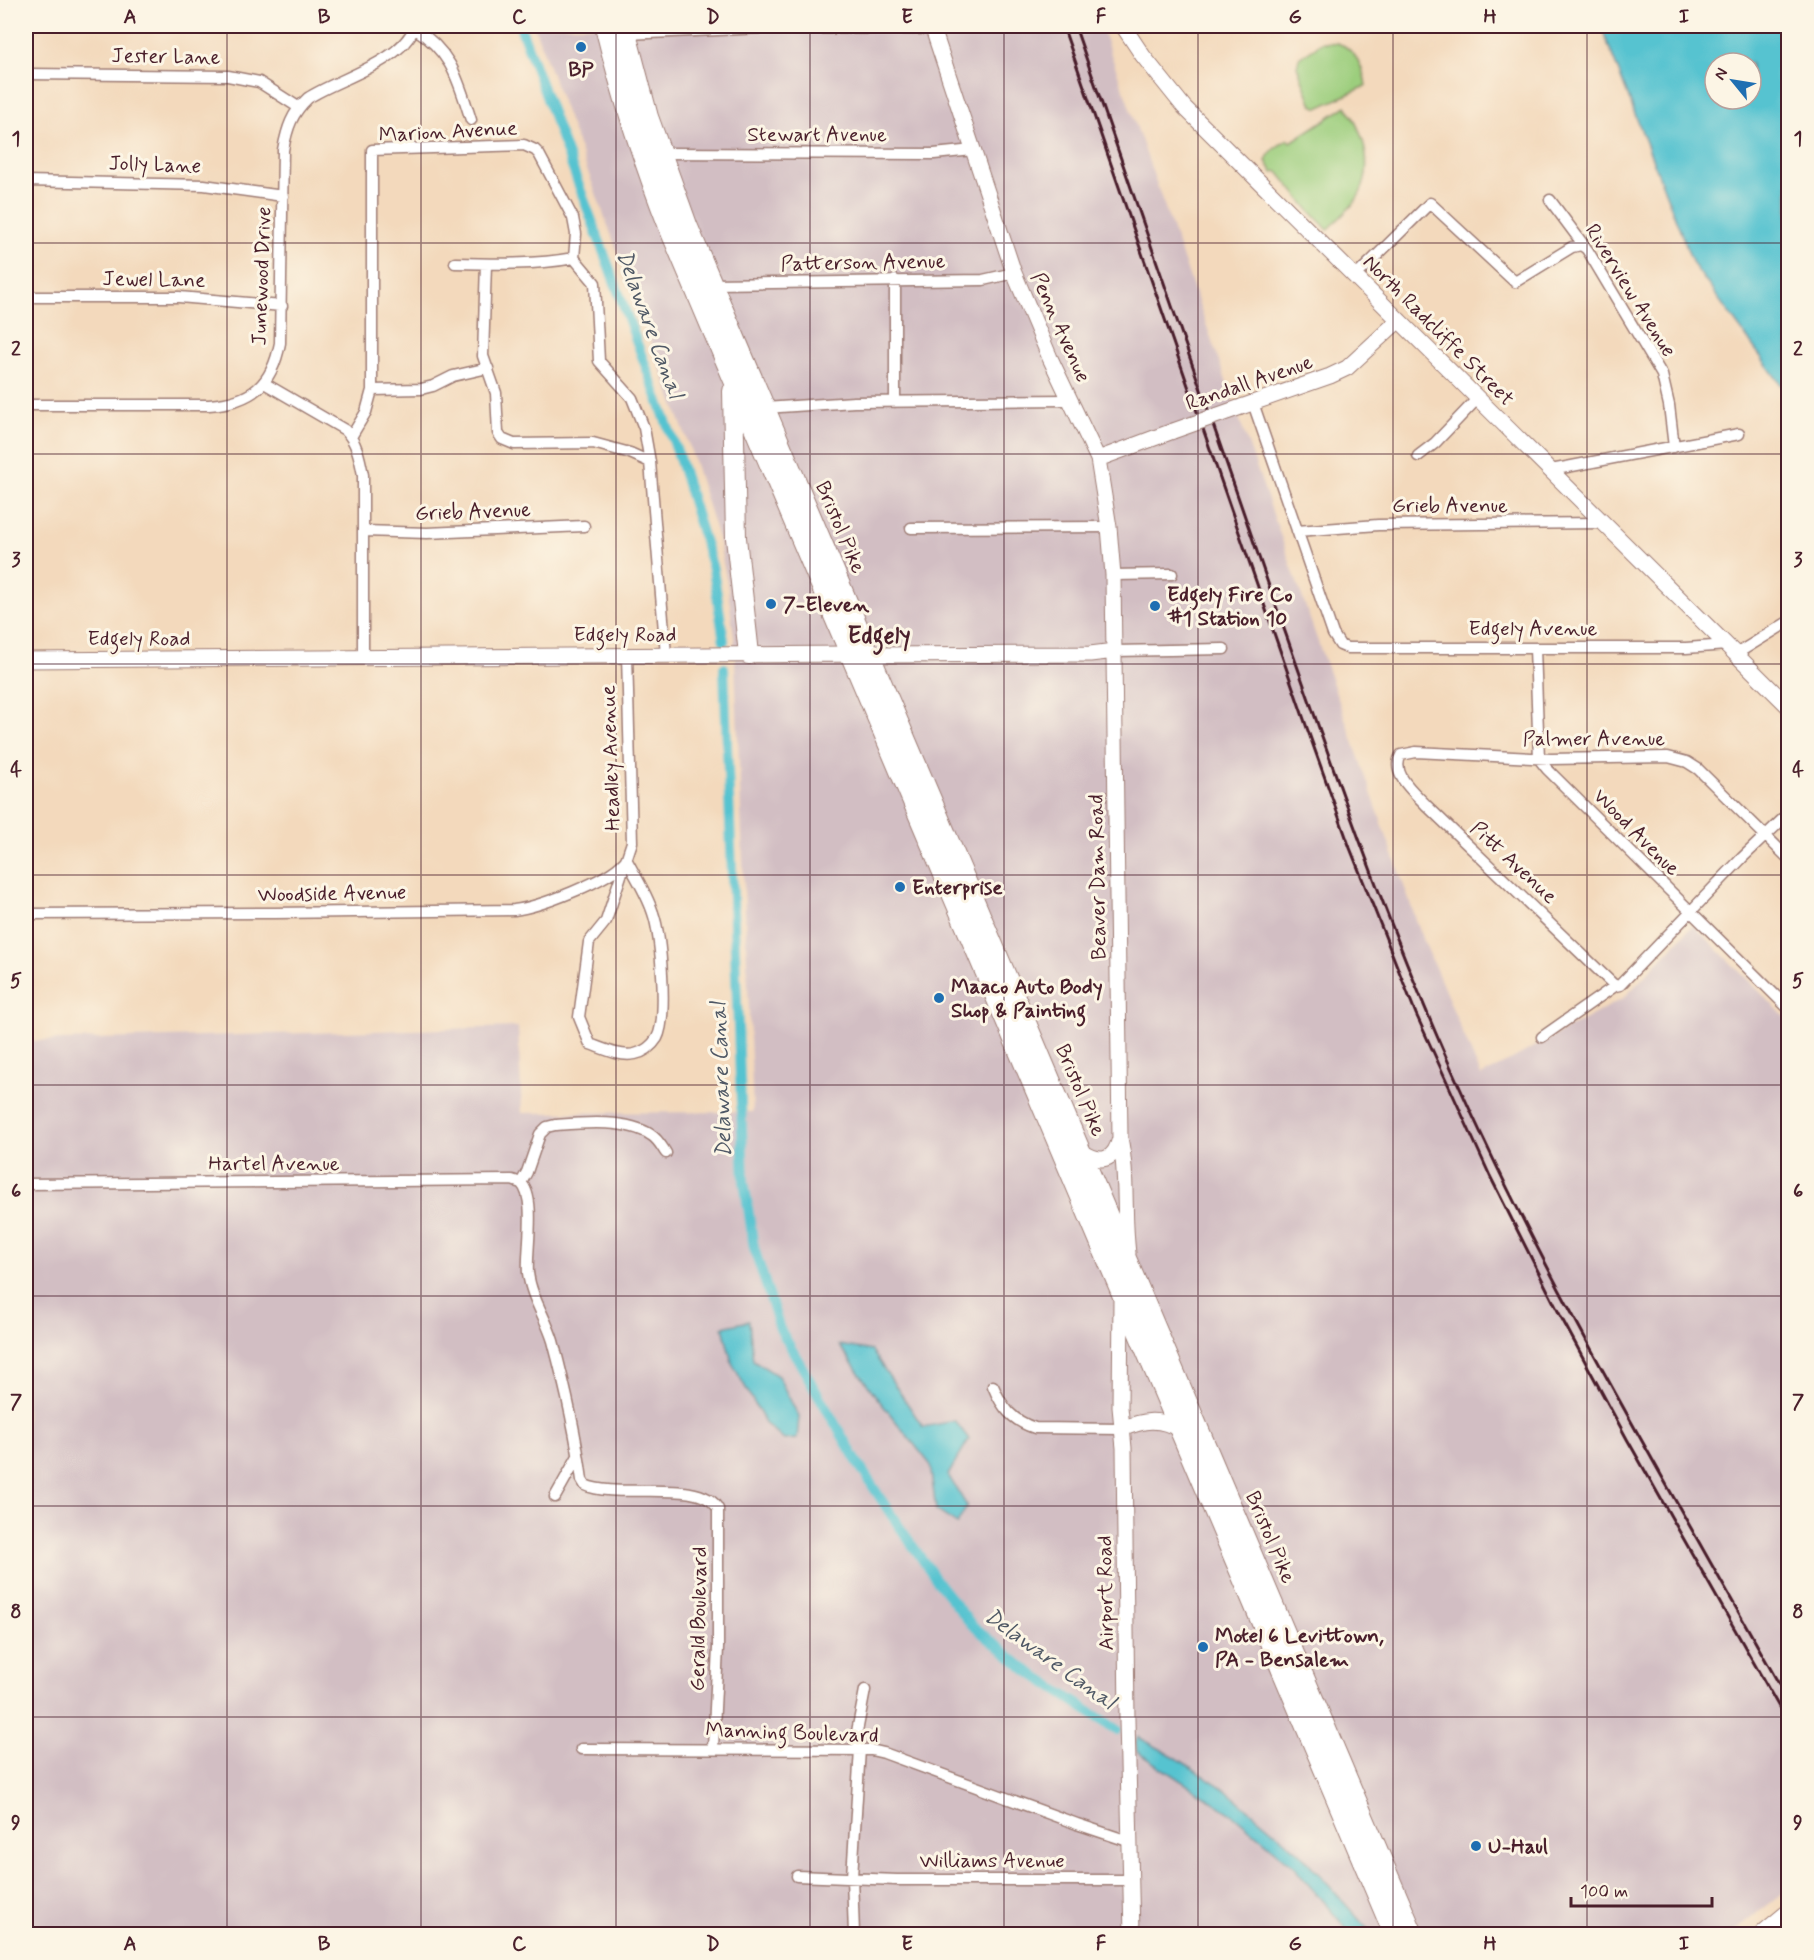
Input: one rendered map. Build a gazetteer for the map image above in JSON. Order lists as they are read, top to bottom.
{
  "streets": {
    "highway": ["Bristol Pike"],
    "street": [
      "Jester Lane",
      "Marion Avenue",
      "Stewart Avenue",
      "Jolly Lane",
      "Patterson Avenue",
      "Junewood Drive",
      "Jewel Lane",
      "Riverview Avenue",
      "Penn Avenue",
      "North Radcliffe Street",
      "Randall Avenue",
      "Grieb Avenue",
      "Edgely Avenue",
      "Edgely Road",
      "Palmer Avenue",
      "Headley Avenue",
      "Wood Avenue",
      "Pitt Avenue",
      "Beaver Dam Road",
      "Woodside Avenue",
      "Hartel Avenue",
      "Airport Road",
      "Gerald Boulevard",
      "Manning Boulevard",
      "Williams Avenue"
    ]
  },
  "crossings": [
    ["Jester Lane", "Junewood Drive"],
    ["Stewart Avenue", "Penn Avenue"],
    ["Stewart Avenue", "Bristol Pike"],
    ["Jolly Lane", "Junewood Drive"],
    ["Patterson Avenue", "Penn Avenue"],
    ["Patterson Avenue", "Bristol Pike"],
    ["Junewood Drive", "Jewel Lane"],
    ["Penn Avenue", "Randall Avenue"],
    ["Penn Avenue", "Edgely Road"],
    ["Penn Avenue", "Beaver Dam Road"],
    ["North Radcliffe Street", "Randall Avenue"],
    ["North Radcliffe Street", "Grieb Avenue"],
    ["North Radcliffe Street", "Edgely Avenue"],
    ["Grieb Avenue", "Edgely Avenue"],
    ["Bristol Pike", "Edgely Road"],
    ["Bristol Pike", "Beaver Dam Road"],
    ["Bristol Pike", "Airport Road"],
    ["Edgely Road", "Headley Avenue"],
    ["Edgely Road", "Beaver Dam Road"],
    ["Palmer Avenue", "Wood Avenue"],
    ["Palmer Avenue", "Pitt Avenue"],
    ["Headley Avenue", "Woodside Avenue"],
    ["Airport Road", "Manning Boulevard"],
    ["Airport Road", "Williams Avenue"],
    ["Gerald Boulevard", "Manning Boulevard"]
  ],
  "districts": ["Edgely"],
  "water": ["Delaware Canal"],
  "places": [
    "BP",
    "7-Eleven",
    "Edgely Fire Co #1 Station 10",
    "Enterprise",
    "Maaco Auto Body Shop & Painting",
    "Motel 6 Levittown, PA - Bensalem",
    "U-Haul"
  ],
  "scale_bar": "100 m",
  "north": "top left",
  "grid": {
    "columns": [
      "A",
      "B",
      "C",
      "D",
      "E",
      "F",
      "G",
      "H",
      "I"
    ],
    "rows": [
      "1",
      "2",
      "3",
      "4",
      "5",
      "6",
      "7",
      "8",
      "9"
    ]
  }
}
